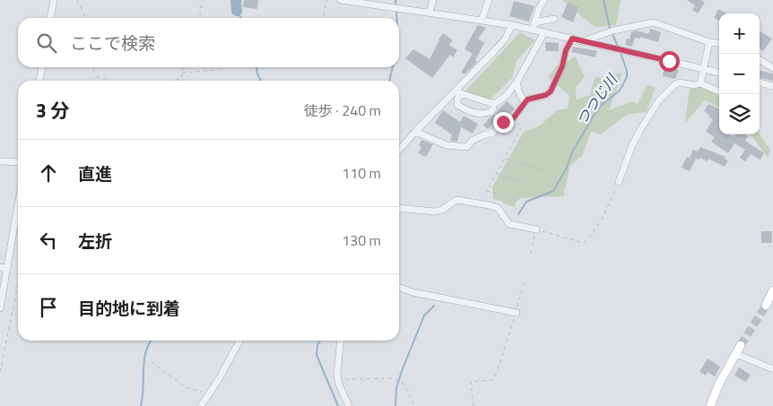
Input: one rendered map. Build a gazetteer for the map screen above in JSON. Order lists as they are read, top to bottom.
{
  "water": ["つつじ川"],
  "page": {
    "map_buttons": ["+", "−"],
    "search": "ここで検索",
    "heading": ["3 分", "徒歩 · 240 m"],
    "list": [
      ["直進", "110 m"],
      ["左折", "130 m"],
      "目的地に到着"
    ]
  }
}
